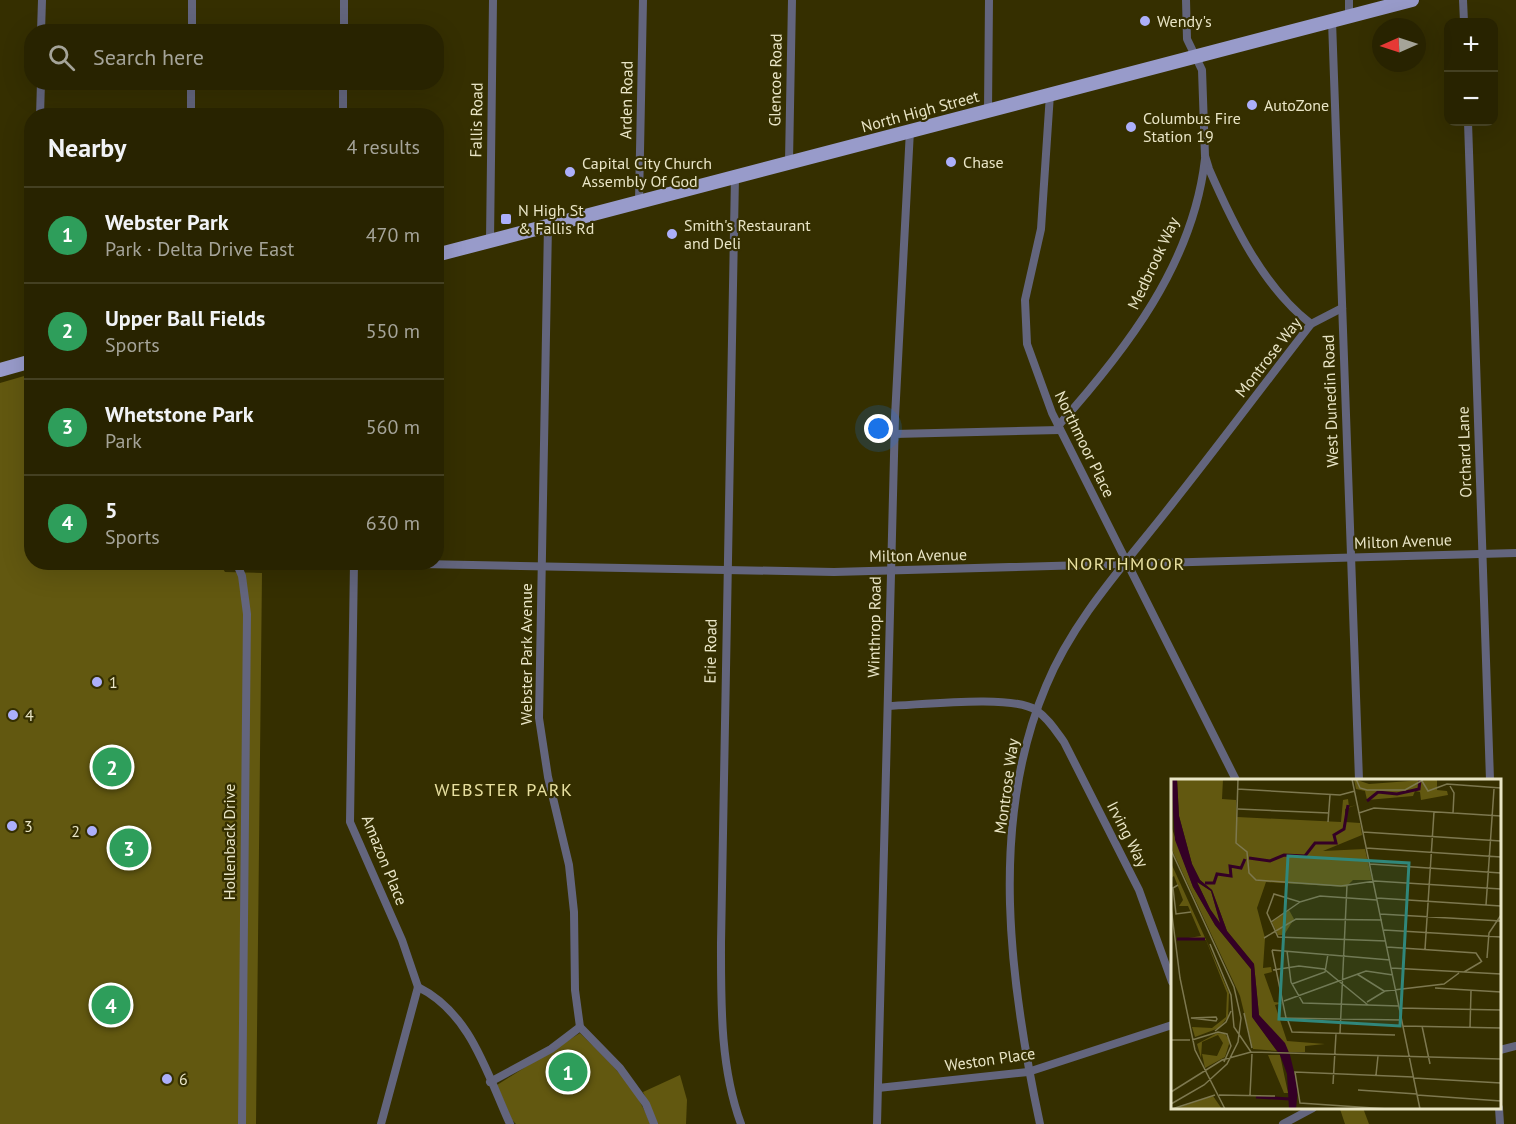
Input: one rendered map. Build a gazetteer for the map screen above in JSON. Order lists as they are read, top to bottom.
{
  "streets": {
    "main road": ["North High Street"],
    "street": [
      "Glencoe Road",
      "Arden Road",
      "Fallis Road",
      "Medbrook Way",
      "Montrose Way",
      "West Dunedin Road",
      "Northmoor Place",
      "Orchard Lane",
      "Milton Avenue",
      "Winthrop Road",
      "Erie Road",
      "Webster Park Avenue",
      "Irving Way",
      "Hollenback Drive",
      "Amazon Place",
      "Weston Place"
    ]
  },
  "crossings": [
    ["Glencoe Road", "North High Street"],
    ["Arden Road", "North High Street"],
    ["North High Street", "Fallis Road"],
    ["North High Street", "West Dunedin Road"],
    ["North High Street", "Northmoor Place"],
    ["North High Street", "Winthrop Road"],
    ["North High Street", "Erie Road"],
    ["North High Street", "Webster Park Avenue"],
    ["Medbrook Way", "Northmoor Place"],
    ["Montrose Way", "West Dunedin Road"],
    ["Montrose Way", "Northmoor Place"],
    ["Montrose Way", "Milton Avenue"],
    ["Montrose Way", "Irving Way"],
    ["Montrose Way", "Weston Place"],
    ["West Dunedin Road", "Milton Avenue"],
    ["Northmoor Place", "Milton Avenue"],
    ["Orchard Lane", "Milton Avenue"],
    ["Milton Avenue", "Winthrop Road"],
    ["Milton Avenue", "Erie Road"],
    ["Milton Avenue", "Webster Park Avenue"],
    ["Winthrop Road", "Weston Place"]
  ],
  "districts": ["NORTHMOOR", "WEBSTER PARK"],
  "places": {
    "other": [
      "Wendy's",
      "AutoZone",
      "Columbus Fire Station 19",
      "Chase",
      "Capital City Church Assembly Of God",
      "Smith's Restaurant and Deli",
      "1",
      "4",
      "3",
      "2",
      "6"
    ],
    "transit": ["N High St & Fallis Rd"]
  },
  "north": "left",
  "page": {
    "map_buttons": ["+", "−"],
    "search": "Search here",
    "heading": ["Nearby", "4 results"],
    "list": [
      {
        "mark": "1",
        "name": "Webster Park",
        "note": "Park · Delta Drive East",
        "value": "470 m"
      },
      {
        "mark": "2",
        "name": "Upper Ball Fields",
        "note": "Sports",
        "value": "550 m"
      },
      {
        "mark": "3",
        "name": "Whetstone Park",
        "note": "Park",
        "value": "560 m"
      },
      {
        "mark": "4",
        "name": "5",
        "note": "Sports",
        "value": "630 m"
      }
    ],
    "pins": [
      "2",
      "3",
      "4",
      "1"
    ]
  }
}
